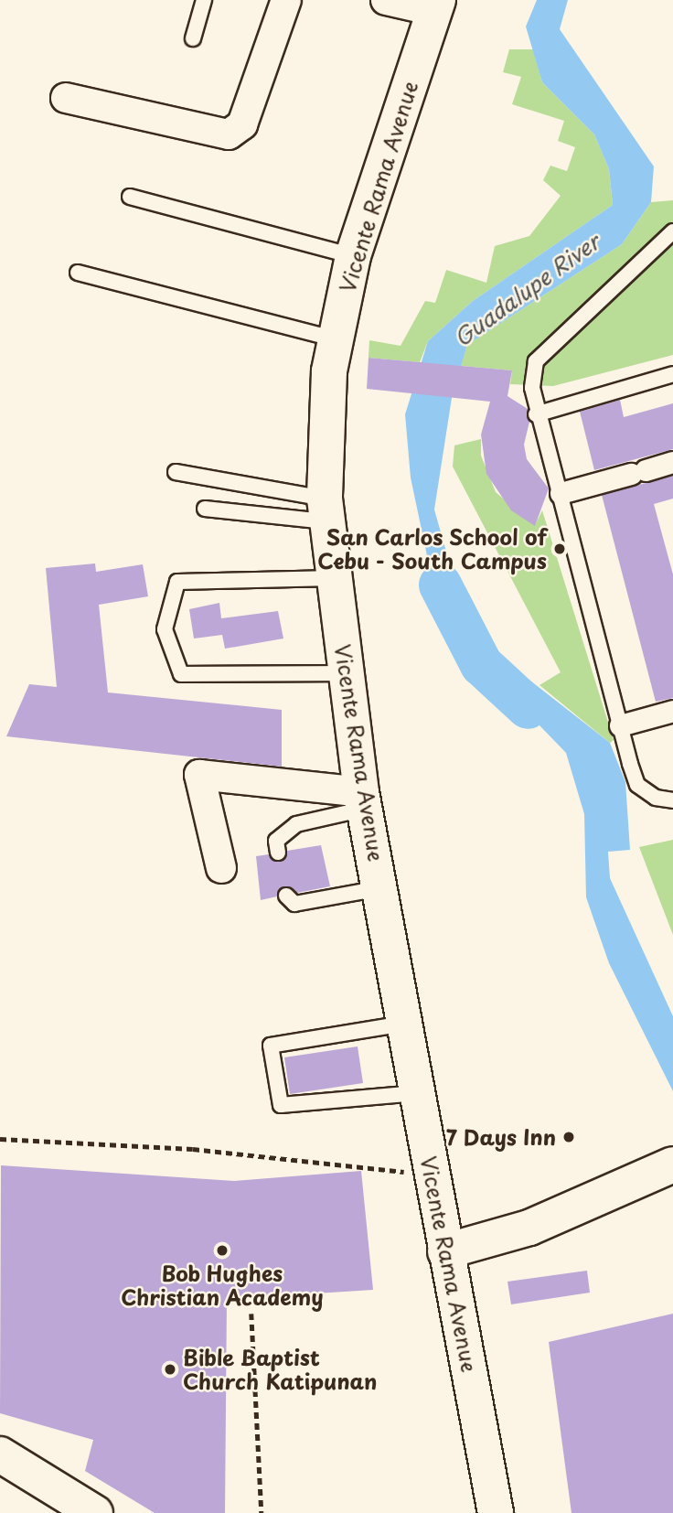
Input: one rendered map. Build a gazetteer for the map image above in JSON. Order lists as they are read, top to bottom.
{
  "streets": {
    "main road": ["Vicente Rama Avenue"]
  },
  "water": ["Guadalupe River"],
  "places": [
    "San Carlos School of Cebu - South Campus",
    "7 Days Inn",
    "Bob Hughes Christian Academy",
    "Bible Baptist Church Katipunan"
  ]
}
